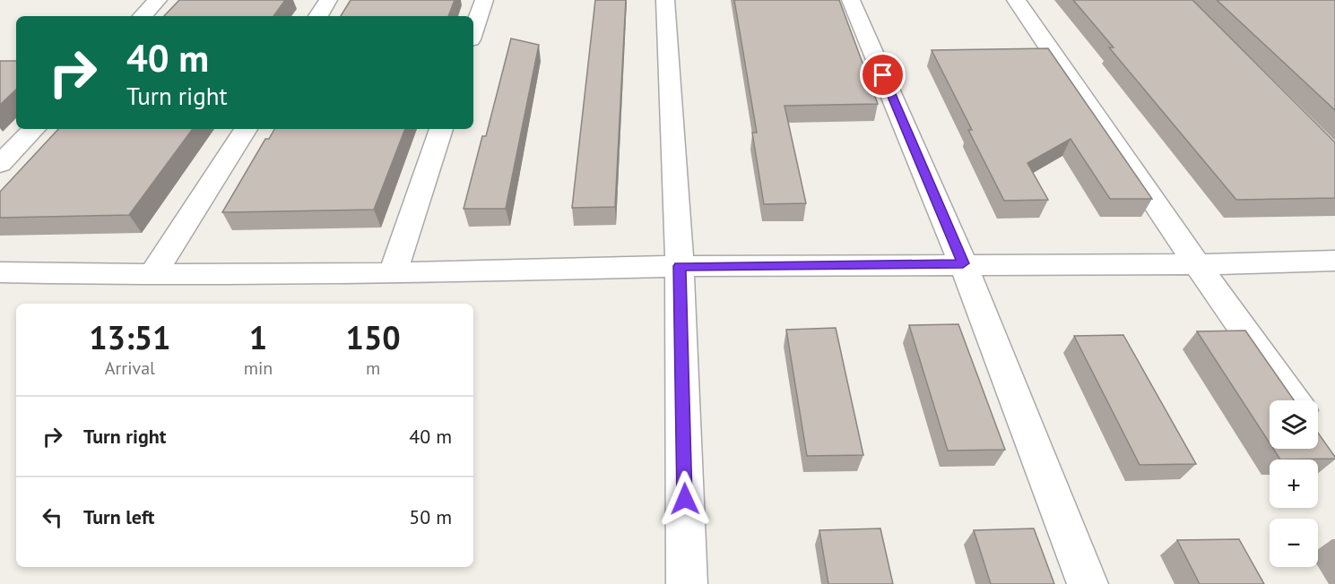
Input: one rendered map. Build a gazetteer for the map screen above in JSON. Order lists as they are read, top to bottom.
{
  "page": {
    "turn": ["40 m", "Turn right"],
    "eta": [
      "13:51",
      "Arrival",
      "1",
      "min",
      "150",
      "m"
    ],
    "list": [
      {
        "name": "Turn right",
        "value": "40 m"
      },
      {
        "name": "Turn left",
        "value": "50 m"
      }
    ],
    "map_buttons": ["+", "−"]
  }
}
